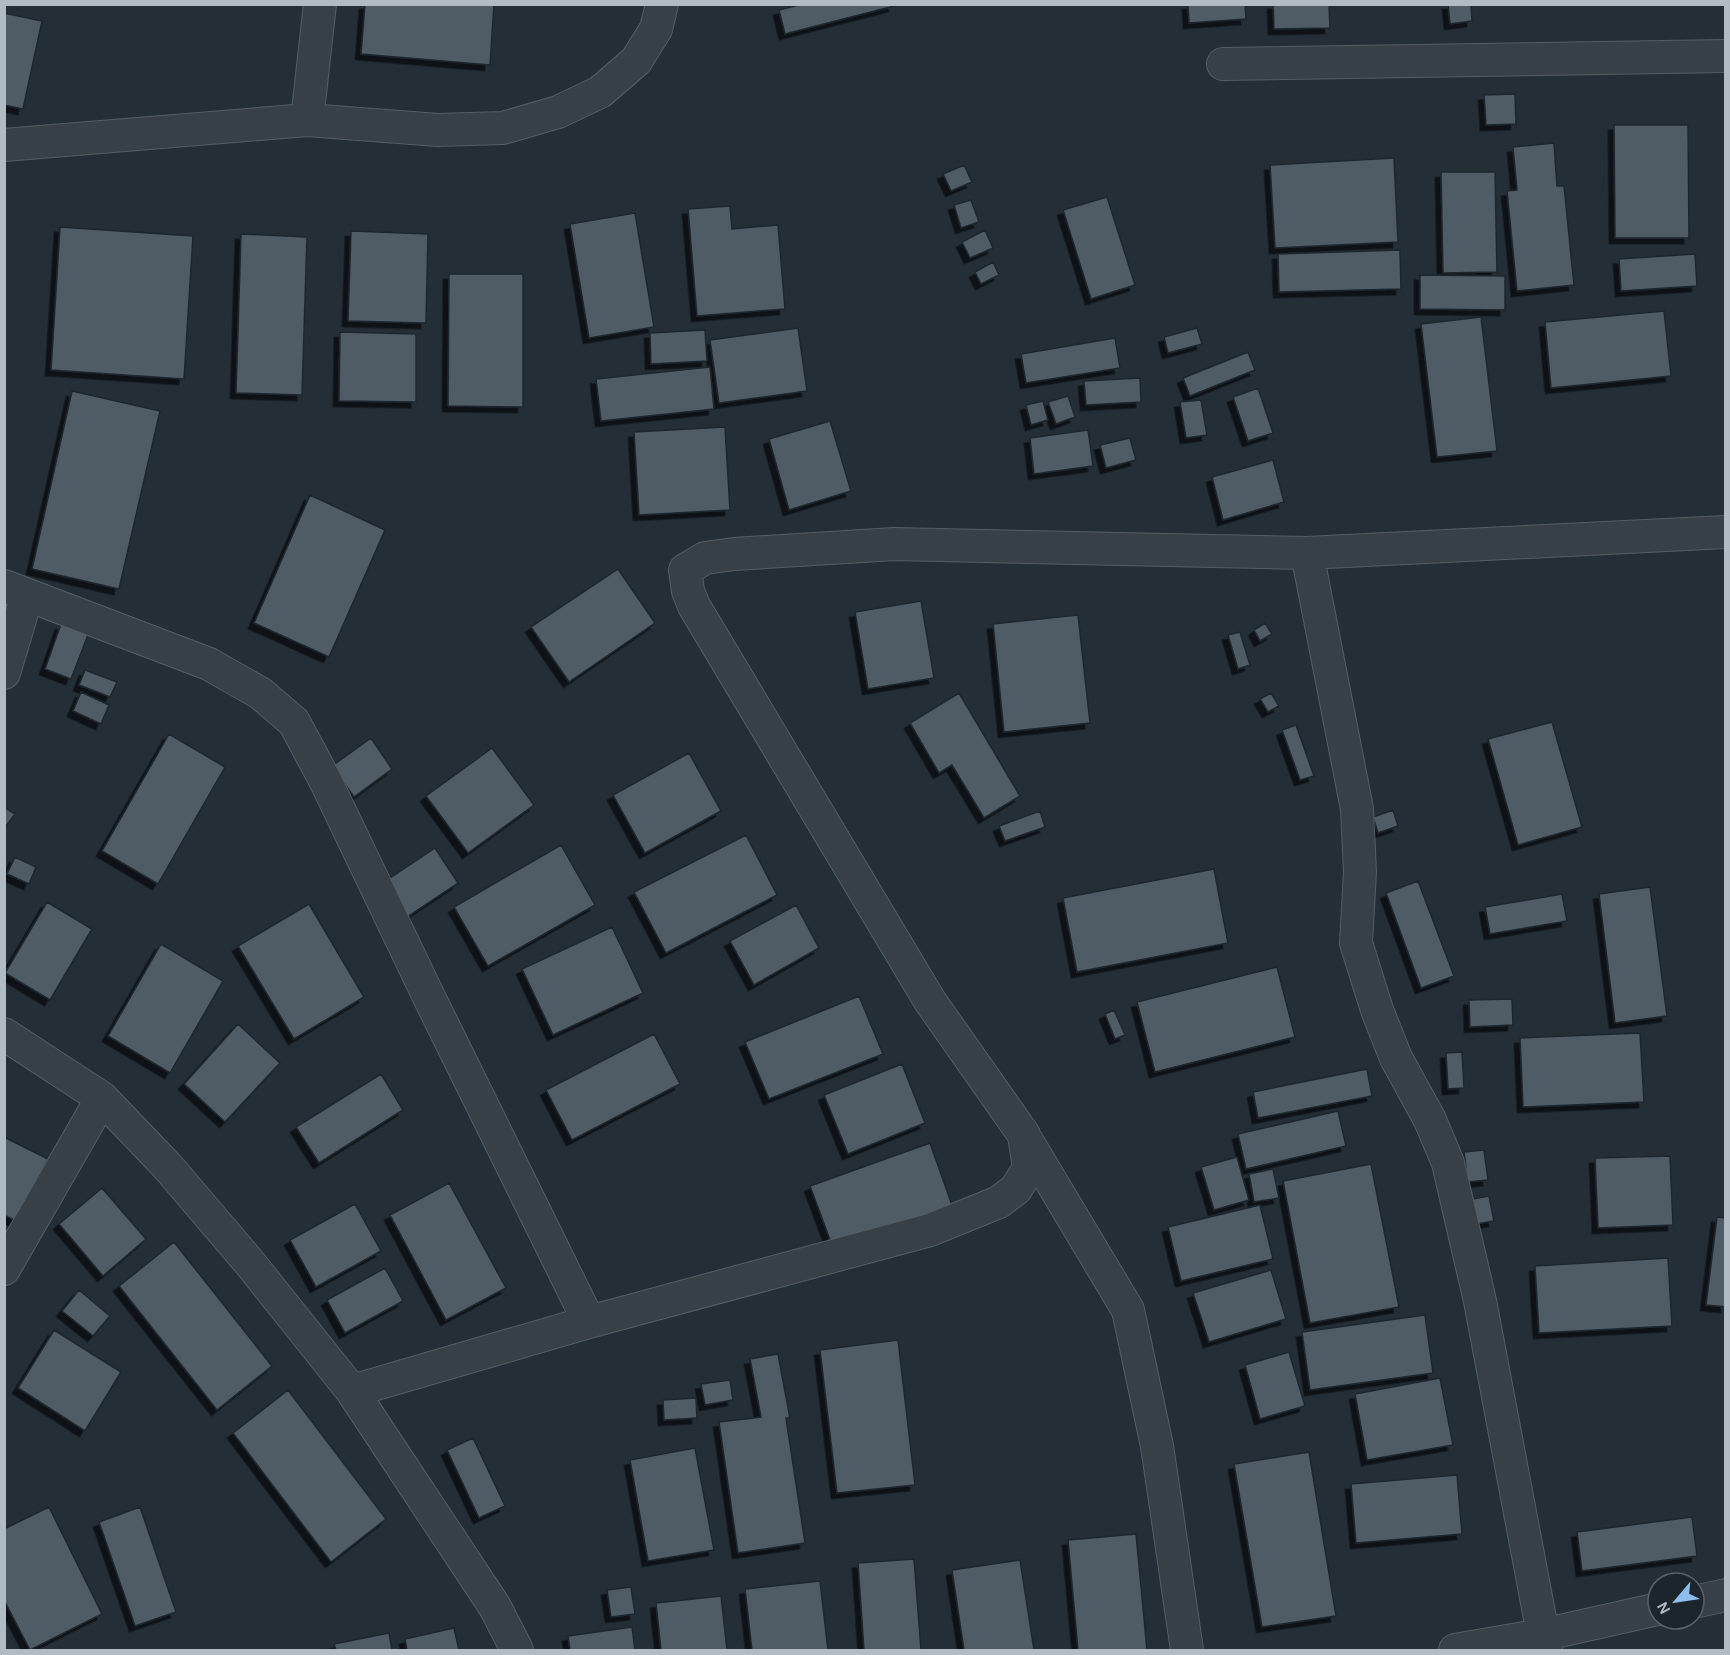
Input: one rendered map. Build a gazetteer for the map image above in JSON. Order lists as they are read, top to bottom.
{
  "north": "bottom left"
}
